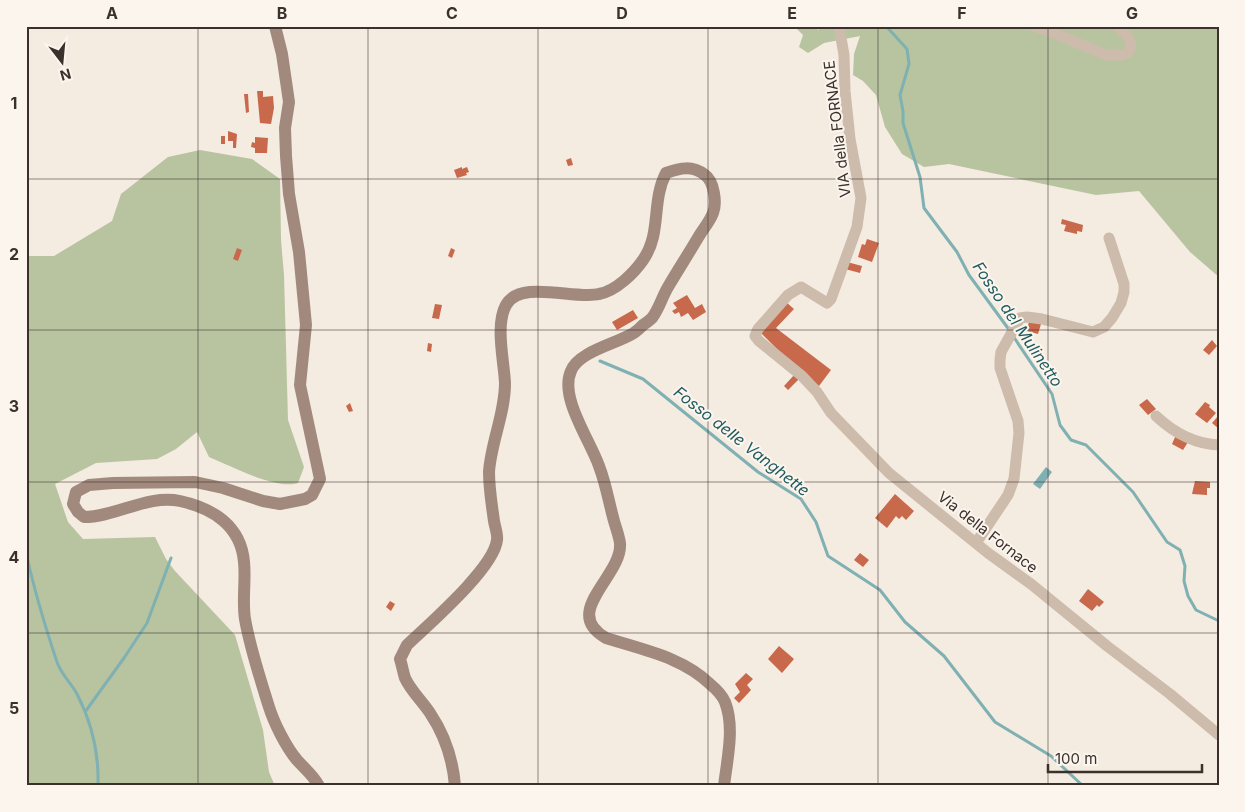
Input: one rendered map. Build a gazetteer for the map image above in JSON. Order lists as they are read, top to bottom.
{
  "streets": {
    "street": ["VIA della FORNACE", "Via della Fornace"]
  },
  "crossings": [
    ["VIA della FORNACE", "Via della Fornace"]
  ],
  "water": ["Fosso del Mulinetto", "Fosso delle Vanghette"],
  "scale_bar": "100 m",
  "north": "bottom",
  "grid": {
    "columns": [
      "A",
      "B",
      "C",
      "D",
      "E",
      "F",
      "G"
    ],
    "rows": [
      "1",
      "2",
      "3",
      "4",
      "5"
    ]
  }
}
